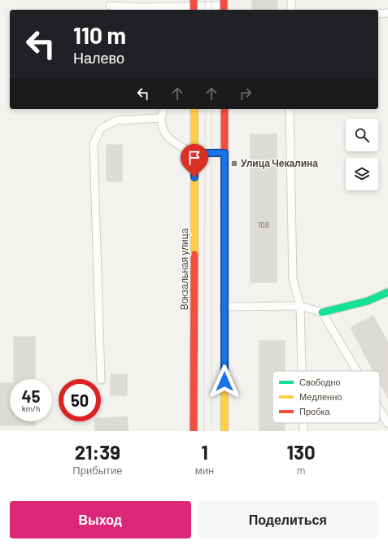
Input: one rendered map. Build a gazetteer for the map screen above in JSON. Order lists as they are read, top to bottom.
{
  "streets": {
    "main road": ["Вокзальная улица"]
  },
  "places": {
    "transit": ["Улица Чекалина"]
  },
  "house_numbers": ["108"],
  "legend": ["Свободно", "Медленно", "Пробка"],
  "page": {
    "turn": ["110 m", "Налево"],
    "speed": "45 km/h",
    "limit": "50",
    "eta": [
      "21:39",
      "Прибытие",
      "1",
      "мин",
      "130",
      "m"
    ],
    "buttons": ["Выход", "Поделиться"]
  }
}
